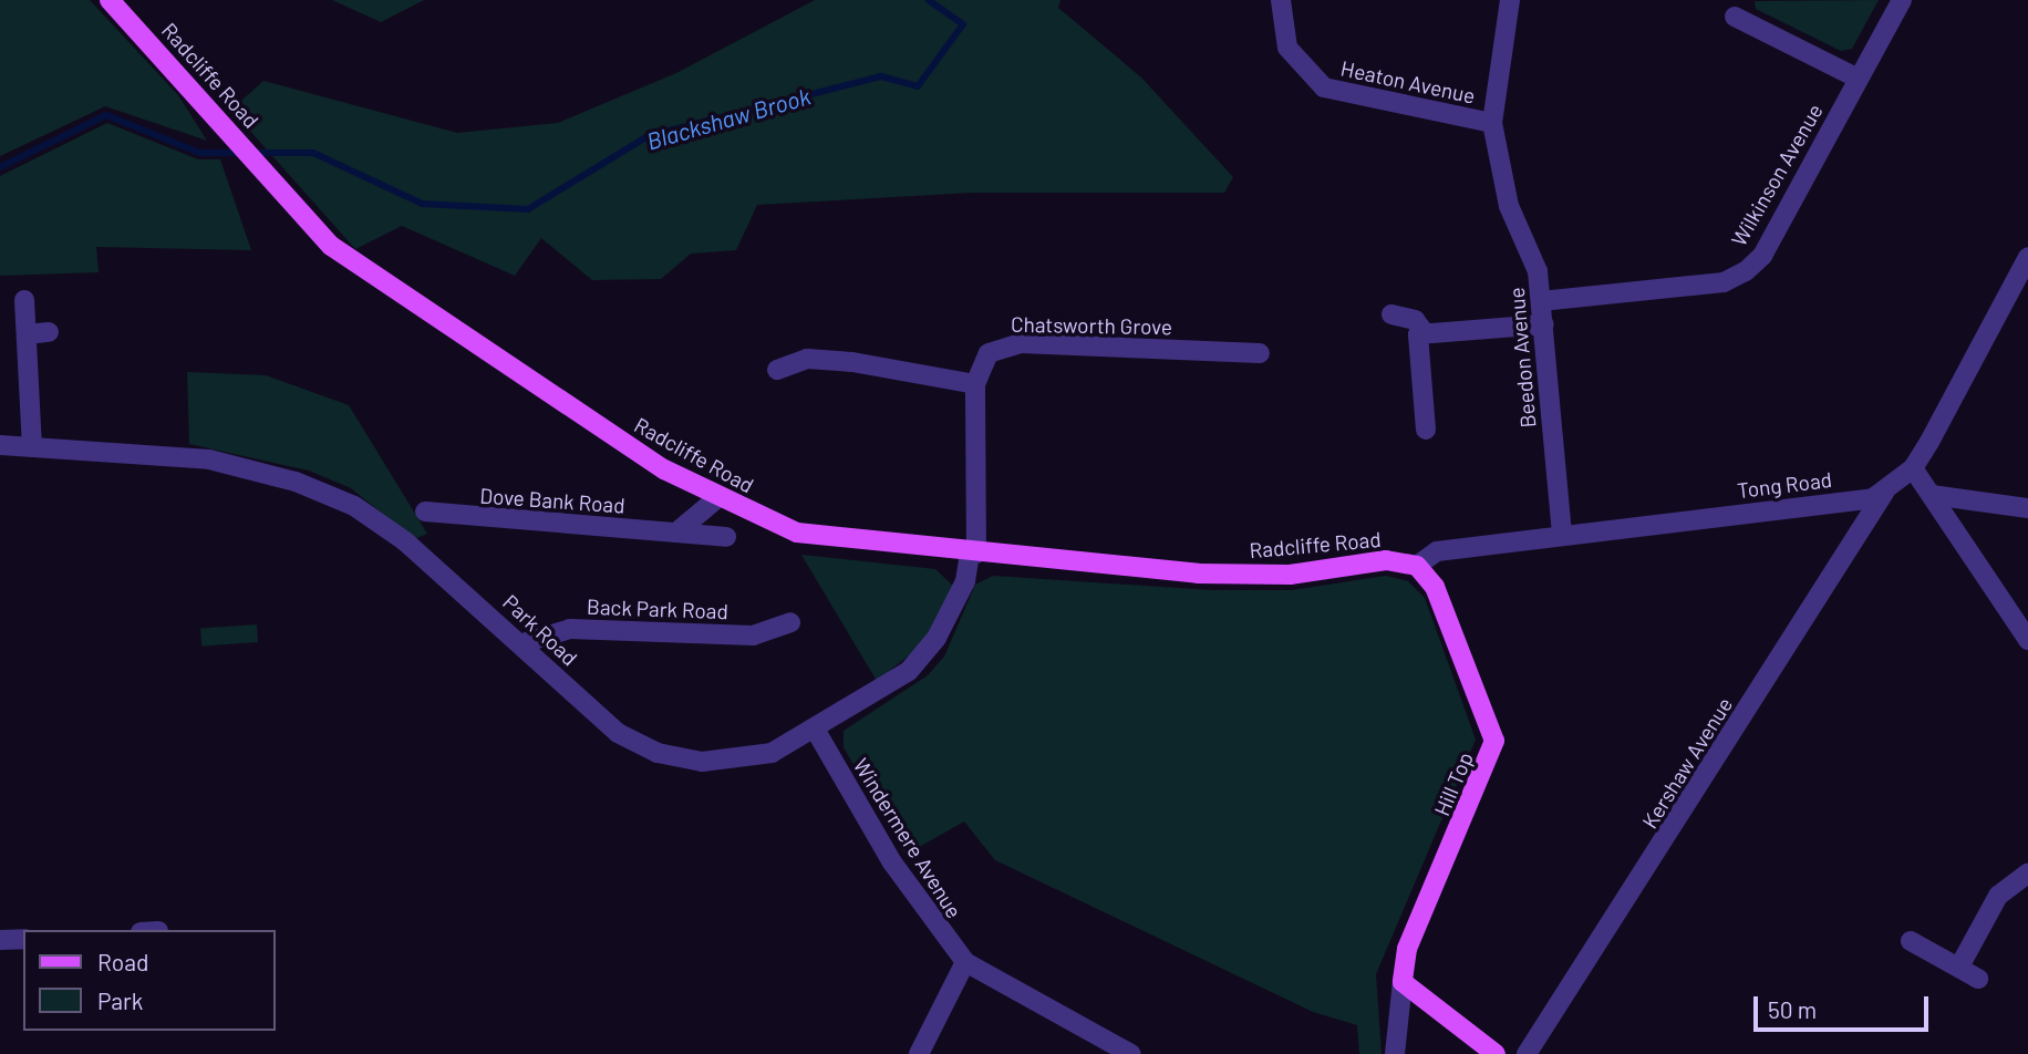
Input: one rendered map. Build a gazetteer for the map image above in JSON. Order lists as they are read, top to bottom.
{
  "streets": {
    "main road": ["Radcliffe Road", "Hill Top"],
    "street": [
      "Heaton Avenue",
      "Wilkinson Avenue",
      "Chatsworth Grove",
      "Beedon Avenue",
      "Tong Road",
      "Dove Bank Road",
      "Back Park Road",
      "Park Road",
      "Kershaw Avenue",
      "Windermere Avenue"
    ]
  },
  "crossings": [
    ["Radcliffe Road", "Chatsworth Grove"],
    ["Radcliffe Road", "Tong Road"],
    ["Radcliffe Road", "Park Road"],
    ["Radcliffe Road", "Hill Top"],
    ["Heaton Avenue", "Beedon Avenue"],
    ["Wilkinson Avenue", "Beedon Avenue"],
    ["Chatsworth Grove", "Park Road"],
    ["Beedon Avenue", "Tong Road"],
    ["Tong Road", "Kershaw Avenue"],
    ["Tong Road", "Hill Top"],
    ["Back Park Road", "Park Road"],
    ["Park Road", "Windermere Avenue"]
  ],
  "water": ["Blackshaw Brook"],
  "legend": ["Road", "Park"],
  "scale_bar": "50 m"
}
